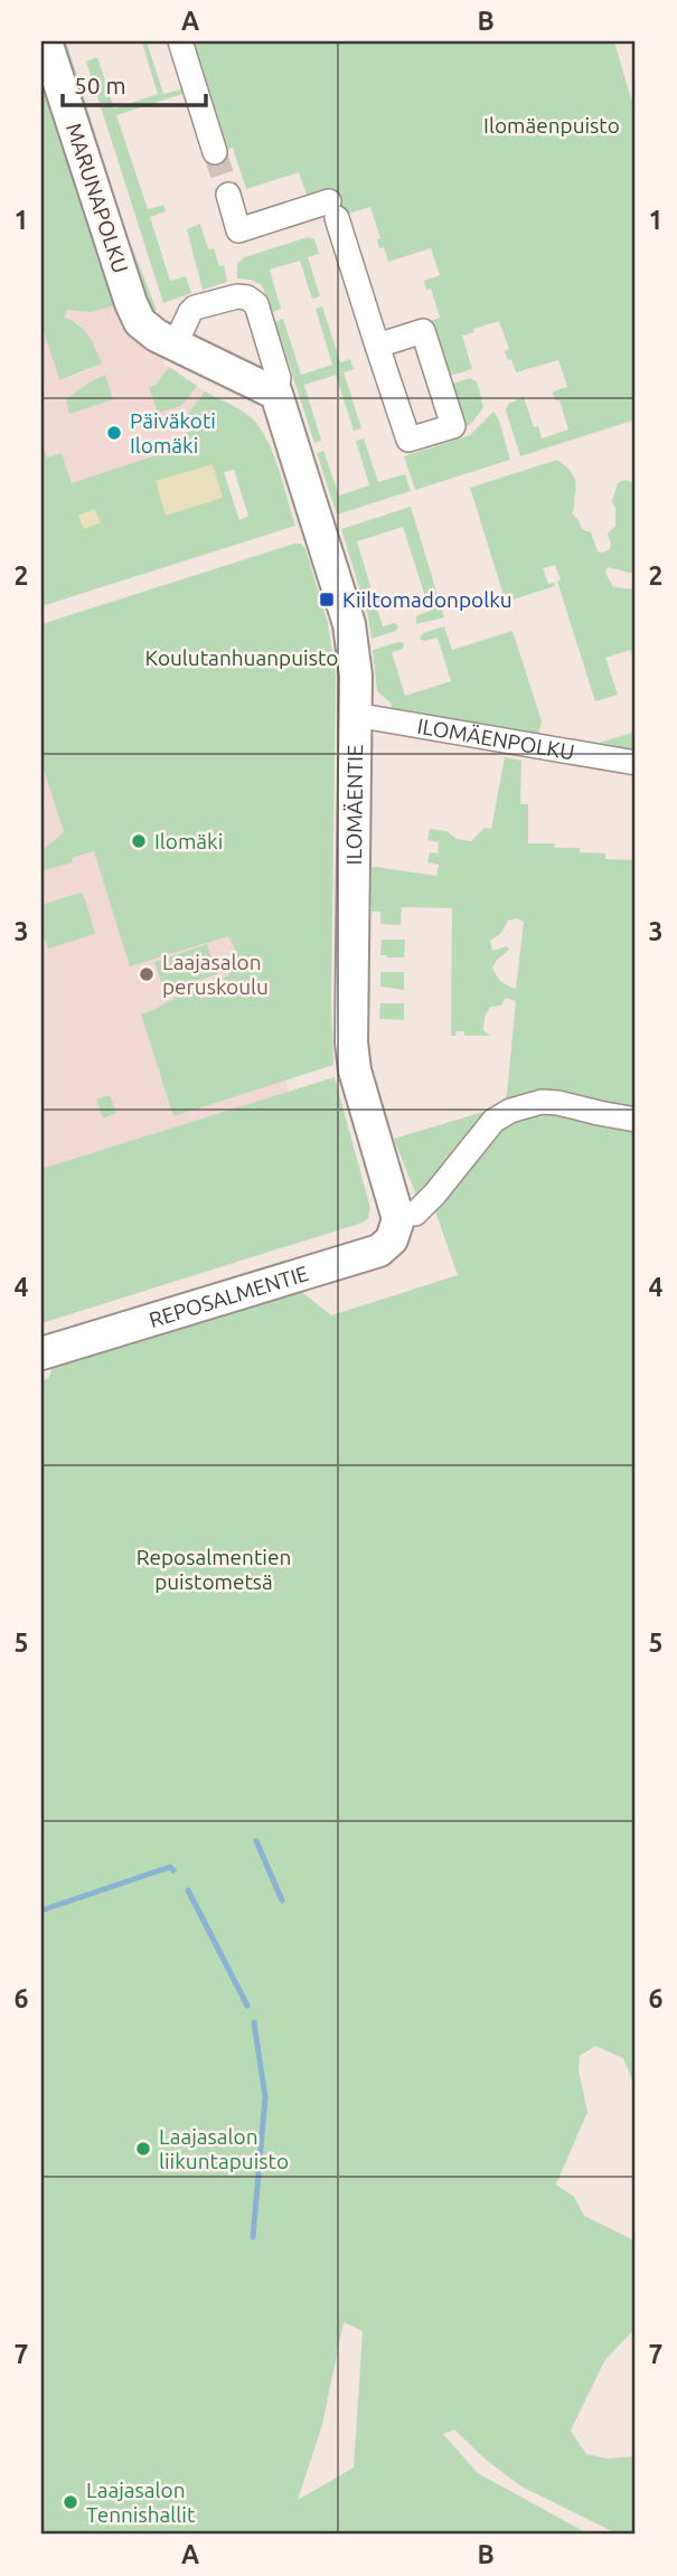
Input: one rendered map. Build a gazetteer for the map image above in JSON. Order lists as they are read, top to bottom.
{
  "streets": {
    "street": [
      "MARUNAPOLKU",
      "ILOMÄENPOLKU",
      "ILOMÄENTIE",
      "REPOSALMENTIE"
    ]
  },
  "crossings": [
    ["MARUNAPOLKU", "ILOMÄENTIE"],
    ["ILOMÄENPOLKU", "ILOMÄENTIE"],
    ["ILOMÄENTIE", "REPOSALMENTIE"]
  ],
  "parks": ["Ilomäenpuisto", "Koulutanhuanpuisto", "Reposalmentien puistometsä"],
  "places": {
    "other": [
      "Päiväkoti Ilomäki",
      "Ilomäki",
      "Laajasalon peruskoulu",
      "Laajasalon liikuntapuisto",
      "Laajasalon Tennishallit"
    ],
    "transit": ["Kiiltomadonpolku"]
  },
  "scale_bar": "50 m",
  "grid": {
    "columns": ["A", "B"],
    "rows": [
      "1",
      "2",
      "3",
      "4",
      "5",
      "6",
      "7"
    ]
  }
}
